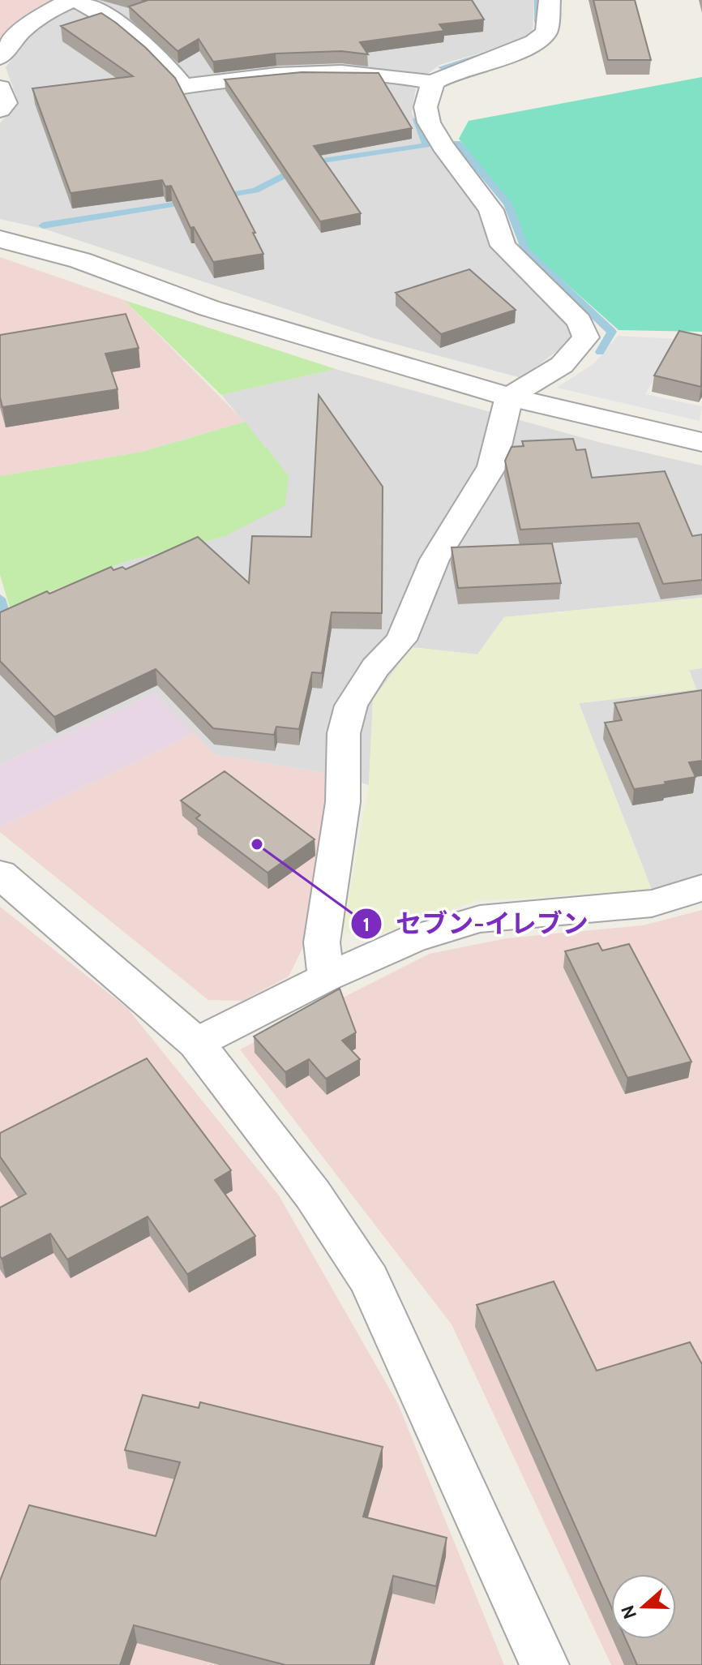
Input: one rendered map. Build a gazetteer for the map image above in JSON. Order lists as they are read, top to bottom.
{
  "places": ["セブン-イレブン"],
  "north": "left"
}
